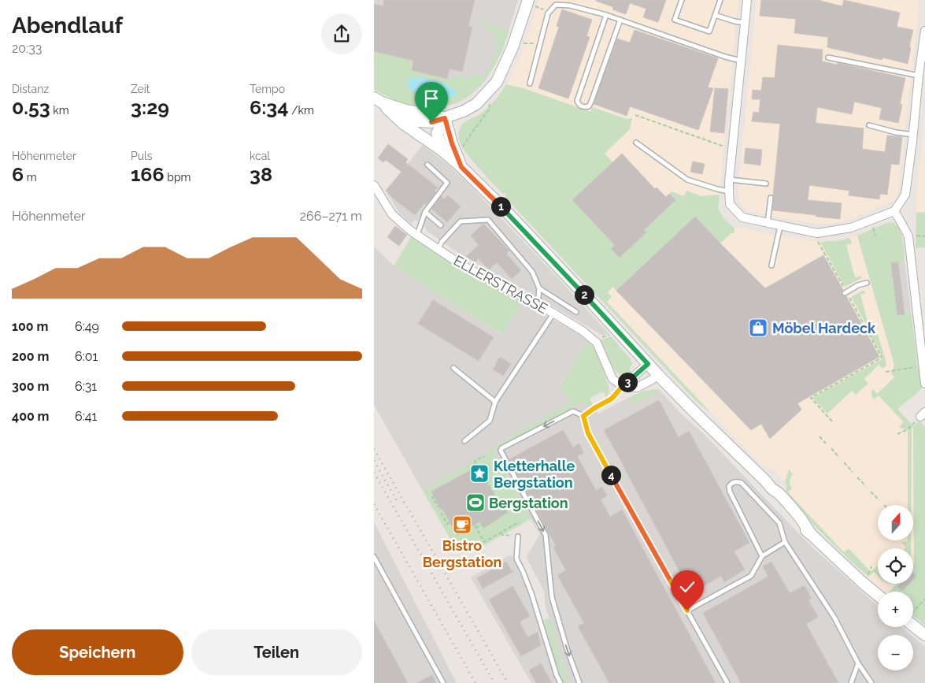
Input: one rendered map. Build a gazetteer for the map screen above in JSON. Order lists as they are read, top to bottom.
{
  "streets": {
    "street": ["ELLERSTRASSE"]
  },
  "places": {
    "shop": ["Möbel Hardeck"],
    "place": ["Kletterhalle Bergstation"],
    "sports": ["Bergstation"],
    "cafe": ["Bistro Bergstation"]
  },
  "north": "top",
  "page": {
    "heading": ["Abendlauf", "20:33"],
    "stats": [
      ["Distanz", "0.53 km"],
      ["Zeit", "3:29"],
      ["Tempo", "6:34 /km"],
      ["Höhenmeter", "6 m"],
      ["Puls", "166 bpm"],
      ["kcal", "38"]
    ],
    "pins": [
      "1",
      "2",
      "3",
      "4"
    ],
    "chart": ["Höhenmeter", "266–271 m"],
    "list": [
      {
        "name": "100 m",
        "note": "6:49"
      },
      {
        "name": "200 m",
        "note": "6:01"
      },
      {
        "name": "300 m",
        "note": "6:31"
      },
      {
        "name": "400 m",
        "note": "6:41"
      }
    ],
    "map_buttons": ["+", "−"],
    "buttons": ["Speichern", "Teilen"]
  }
}
